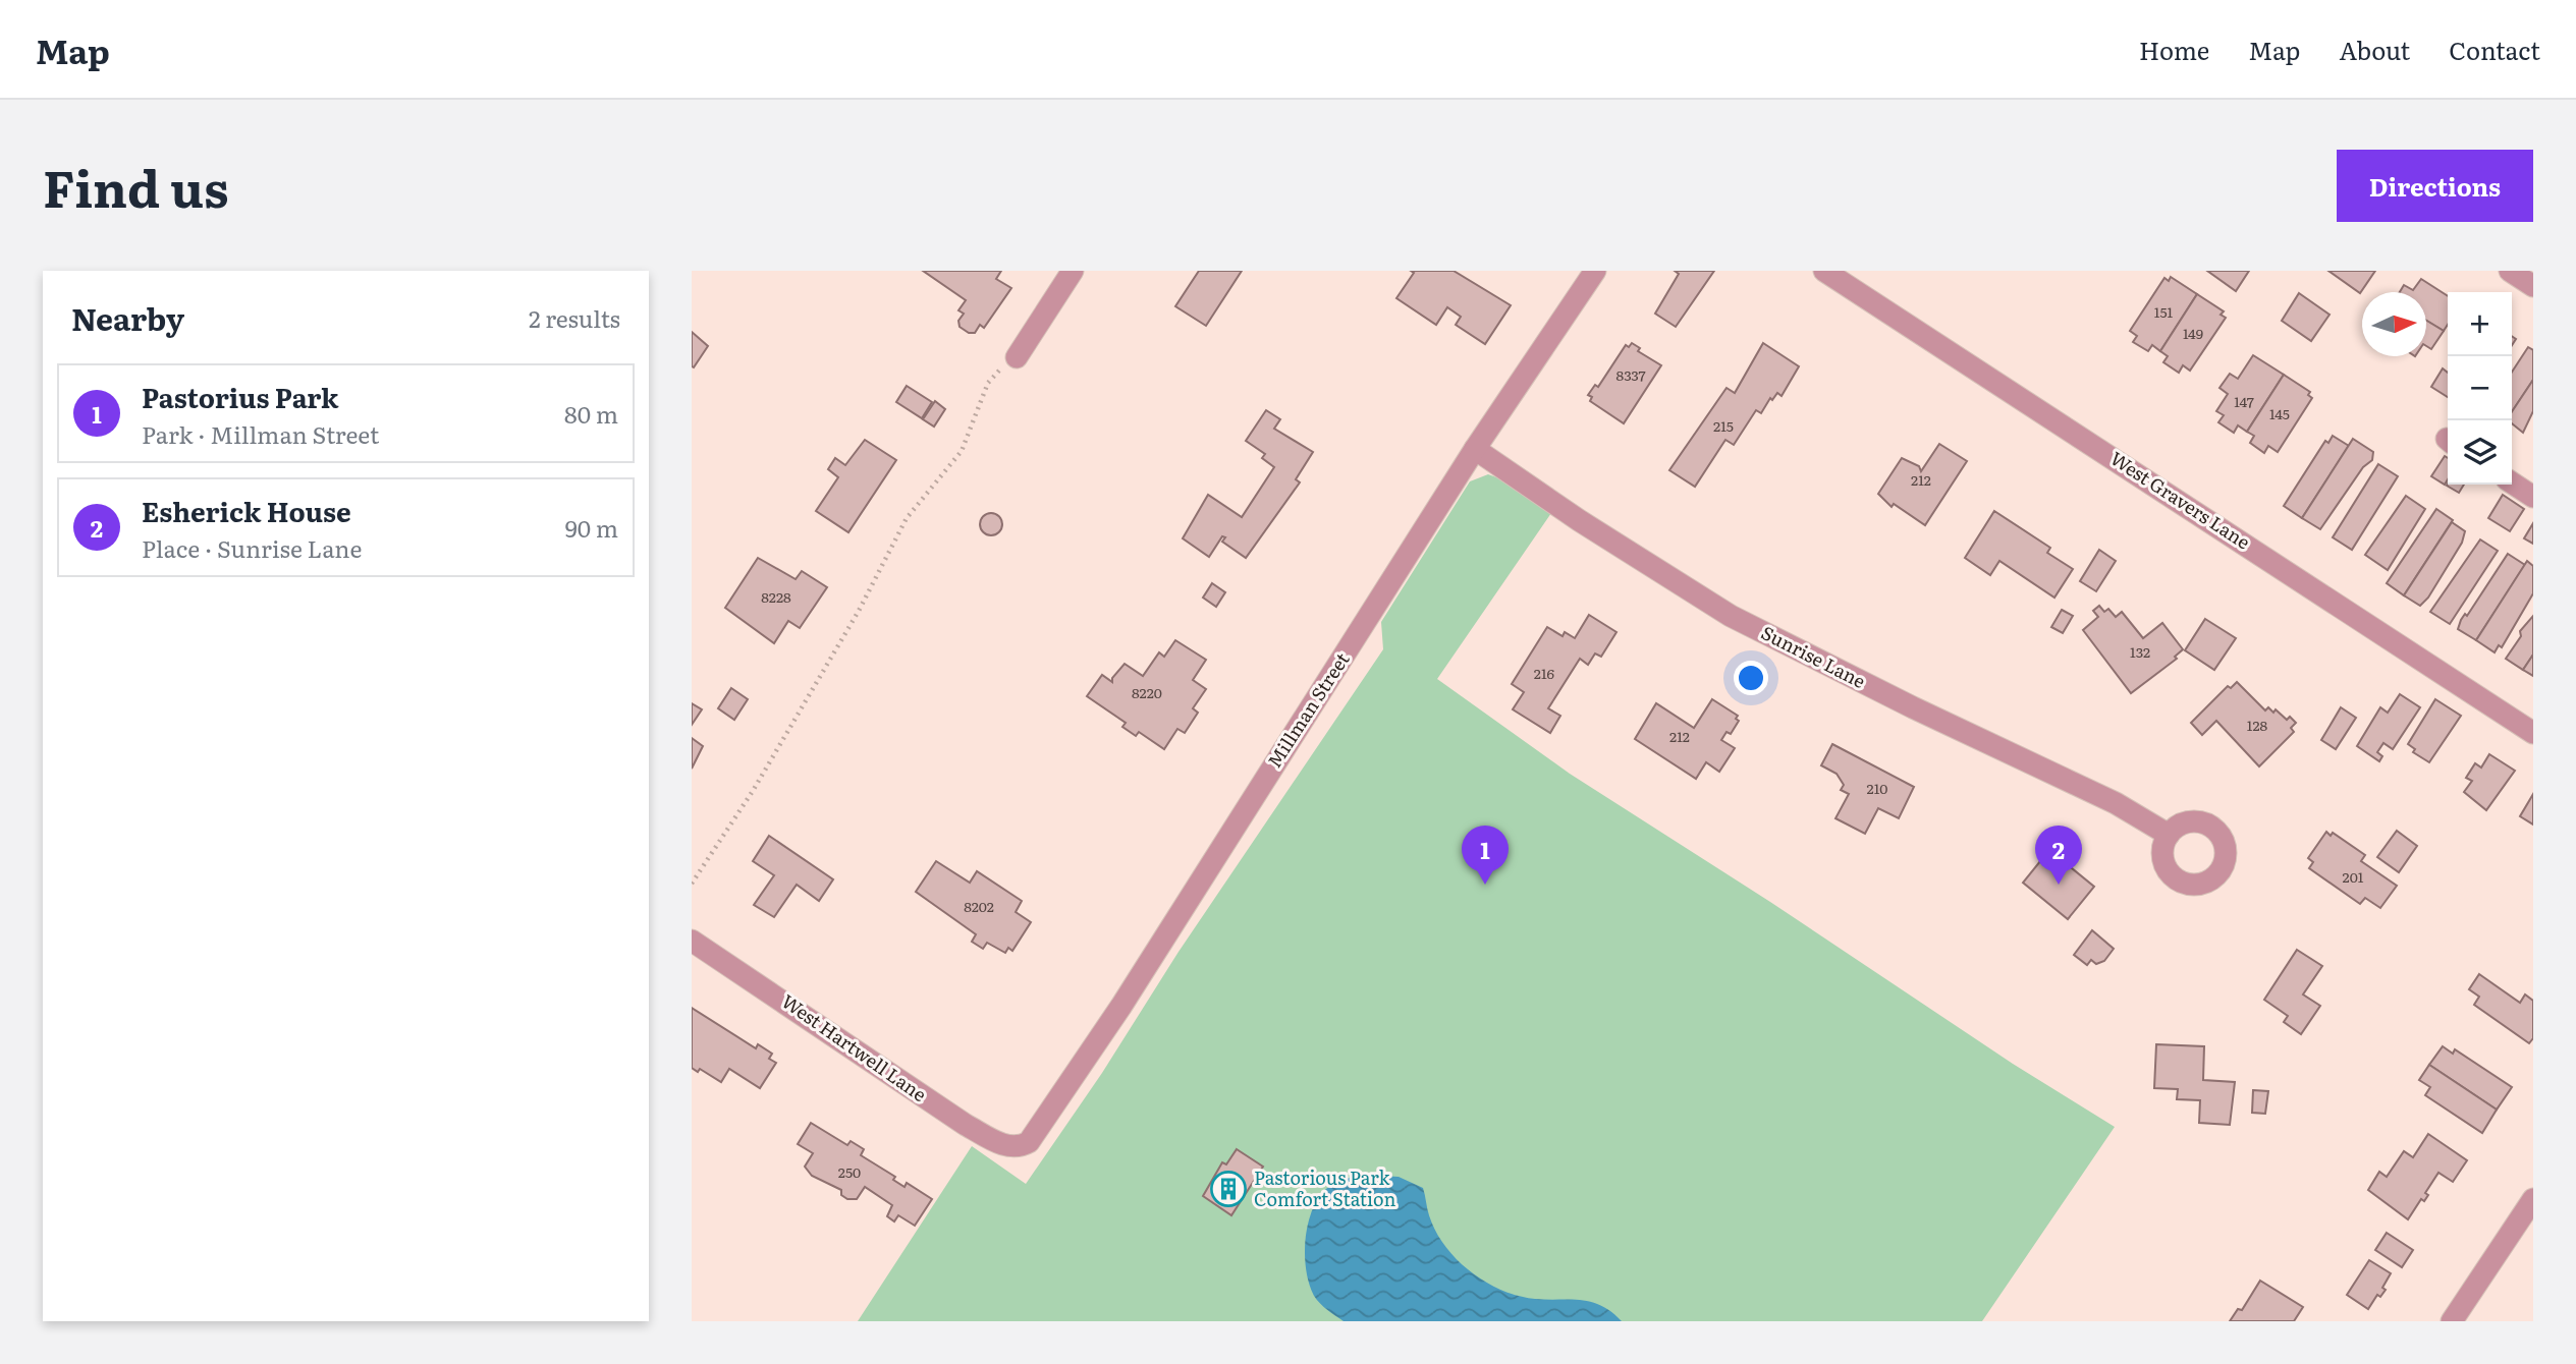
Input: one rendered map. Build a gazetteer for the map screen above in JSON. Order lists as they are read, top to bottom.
{
  "streets": {
    "street": [
      "West Gravers Lane",
      "Sunrise Lane",
      "Millman Street",
      "West Hartwell Lane"
    ]
  },
  "crossings": [
    ["Sunrise Lane", "Millman Street"],
    ["Millman Street", "West Hartwell Lane"]
  ],
  "places": {
    "building": ["Pastorious Park Comfort Station"]
  },
  "house_numbers": [
    "151",
    "149",
    "8337",
    "147",
    "145",
    "215",
    "212",
    "8228",
    "132",
    "216",
    "8220",
    "128",
    "212",
    "210",
    "201",
    "8202",
    "250"
  ],
  "north": "right",
  "page": {
    "header": "Map",
    "nav": [
      "Home",
      "Map",
      "About",
      "Contact"
    ],
    "title": "Find us",
    "buttons": "Directions",
    "heading": ["Nearby", "2 results"],
    "map_buttons": ["+", "−"],
    "list": [
      {
        "mark": "1",
        "name": "Pastorius Park",
        "note": "Park · Millman Street",
        "value": "80 m"
      },
      {
        "mark": "2",
        "name": "Esherick House",
        "note": "Place · Sunrise Lane",
        "value": "90 m"
      }
    ],
    "pins": ["1", "2"]
  }
}
